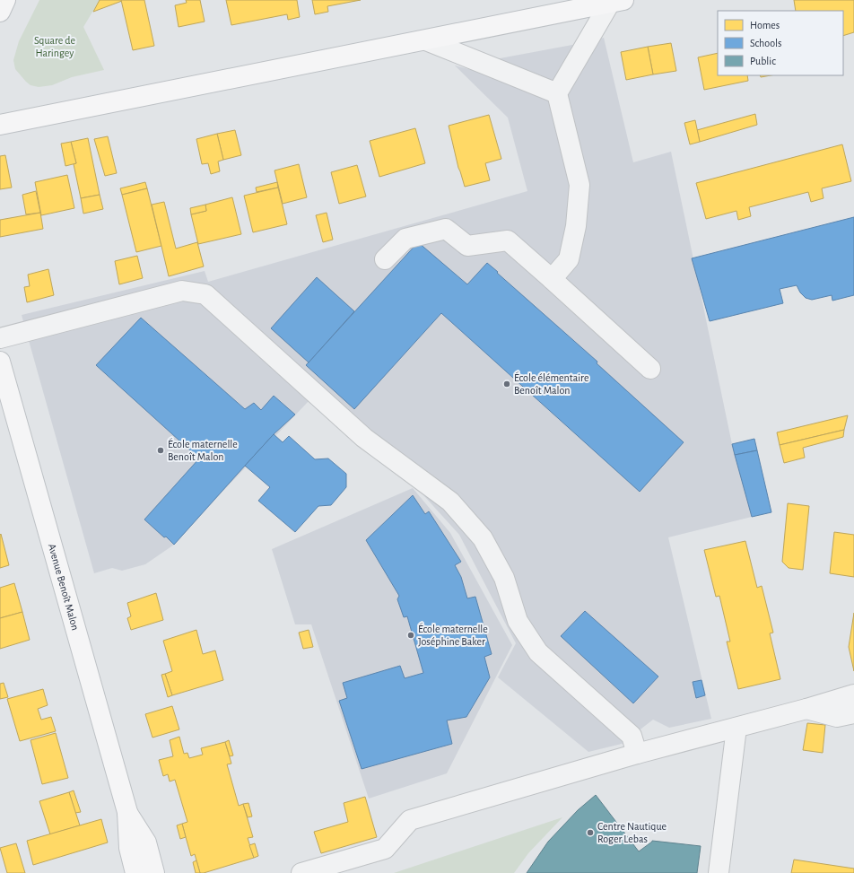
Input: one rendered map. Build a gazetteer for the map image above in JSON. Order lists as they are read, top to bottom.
{
  "streets": {
    "main road": ["Avenue Benoît Malon"]
  },
  "parks": ["Square de Haringey"],
  "places": [
    "École élémentaire Benoît Malon",
    "École maternelle Benoît Malon",
    "École maternelle Joséphine Baker",
    "Centre Nautique Roger Lebas"
  ],
  "legend": ["Homes", "Schools", "Public"]
}
